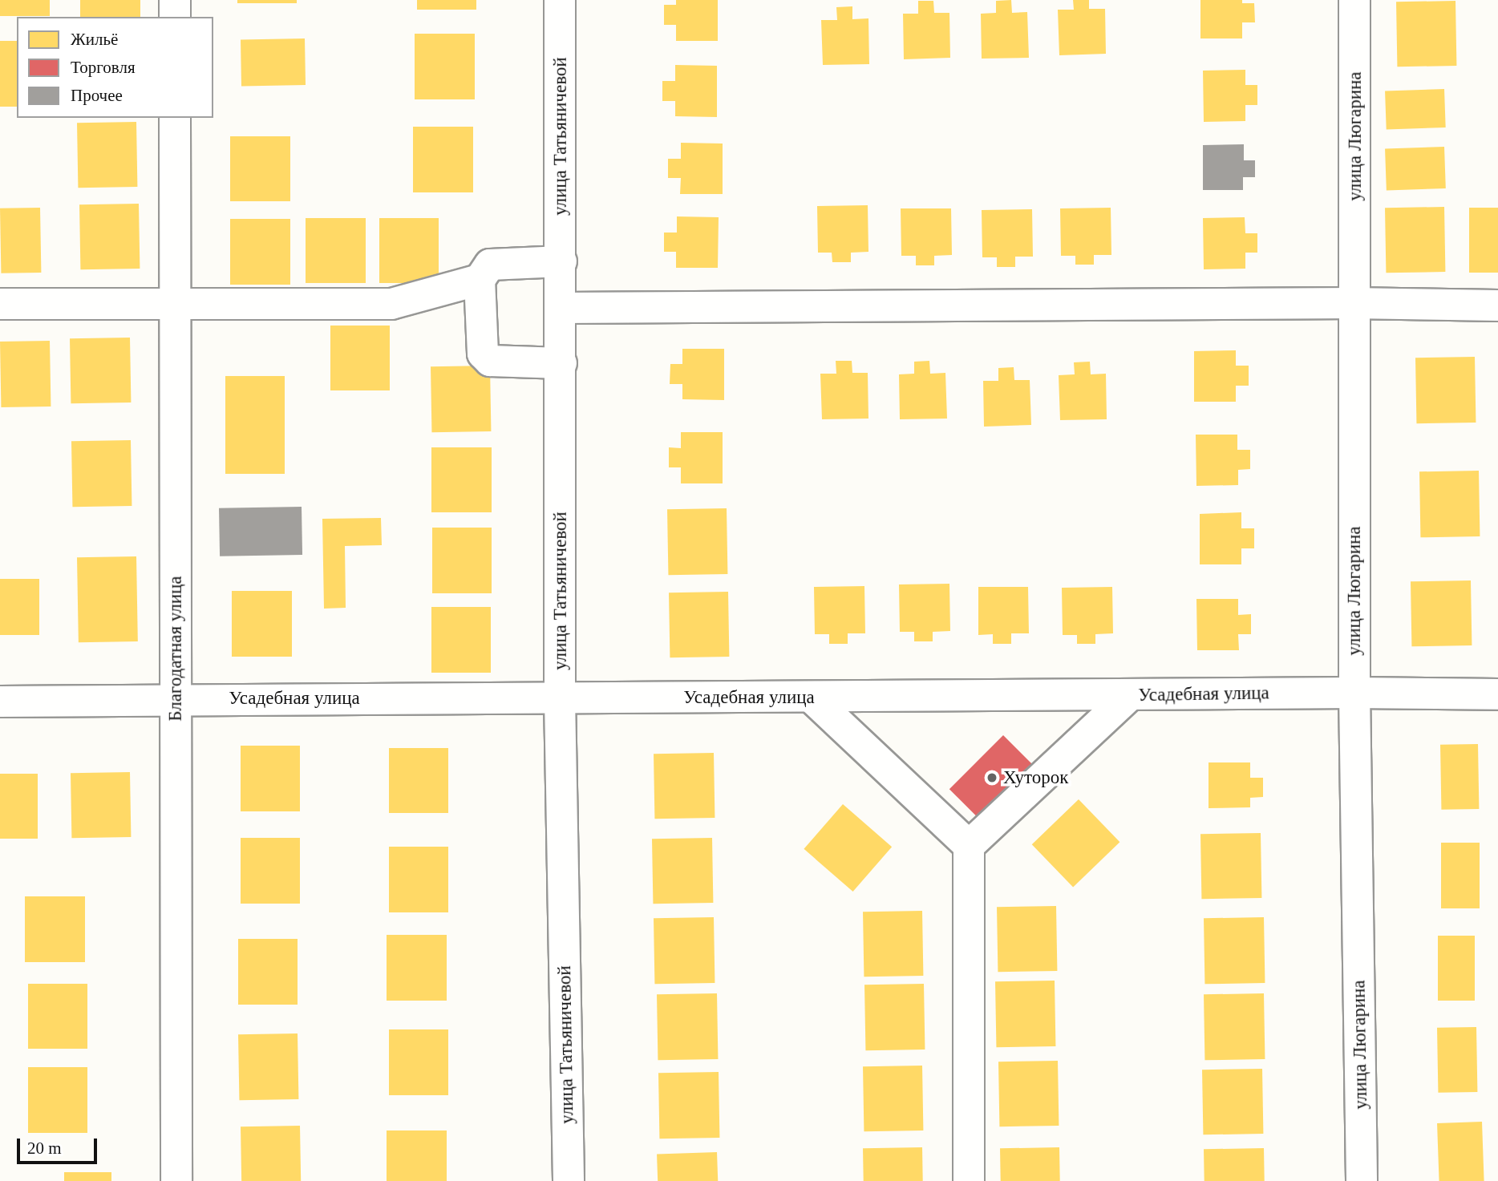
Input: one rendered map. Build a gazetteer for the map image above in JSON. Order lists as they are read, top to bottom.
{
  "streets": {
    "street": [
      "улица Татьяничевой",
      "улица Люгарина",
      "Благодатная улица",
      "Усадебная улица"
    ]
  },
  "crossings": [
    ["улица Татьяничевой", "Усадебная улица"],
    ["улица Люгарина", "Усадебная улица"],
    ["Благодатная улица", "Усадебная улица"]
  ],
  "places": ["Хуторок"],
  "legend": ["Жильё", "Торговля", "Прочее"],
  "scale_bar": "20 m"
}
